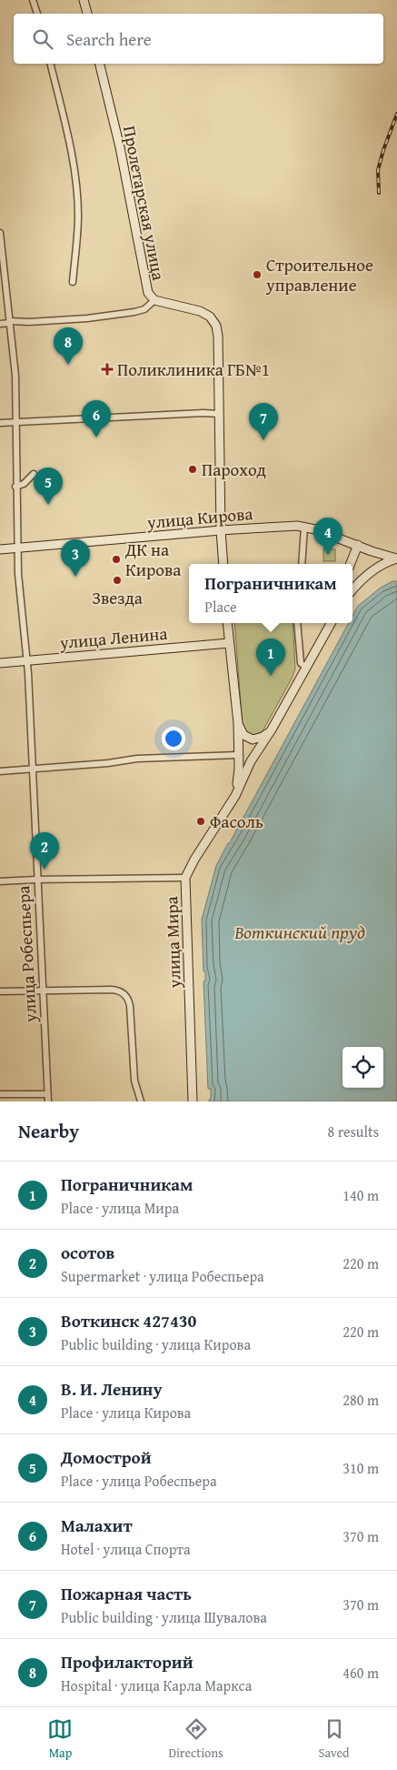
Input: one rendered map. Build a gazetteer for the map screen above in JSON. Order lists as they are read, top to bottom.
{
  "streets": {
    "main road": [
      "Пролетарская улица",
      "улица Кирова",
      "улица Ленина",
      "улица Мира"
    ],
    "street": ["улица Робеспьера"]
  },
  "crossings": [
    ["Пролетарская улица", "улица Кирова"],
    ["улица Кирова", "улица Робеспьера"],
    ["улица Ленина", "улица Мира"],
    ["улица Ленина", "улица Робеспьера"]
  ],
  "water": ["Воткинский пруд"],
  "places": {
    "other": [
      "Строительное управление",
      "Пароход",
      "ДК на Кирова",
      "Звезда",
      "Фасоль"
    ],
    "health": ["Поликлиника ГБ№1"]
  },
  "page": {
    "search": "Search here",
    "pins": [
      "8",
      "6",
      "7",
      "5",
      "4",
      "3",
      "1",
      "2"
    ],
    "popup": ["Пограничникам", "Place"],
    "heading": ["Nearby", "8 results"],
    "list": [
      {
        "mark": "1",
        "name": "Пограничникам",
        "note": "Place · улица Мира",
        "value": "140 m"
      },
      {
        "mark": "2",
        "name": "осотов",
        "note": "Supermarket · улица Робеспьера",
        "value": "220 m"
      },
      {
        "mark": "3",
        "name": "Воткинск 427430",
        "note": "Public building · улица Кирова",
        "value": "220 m"
      },
      {
        "mark": "4",
        "name": "В. И. Ленину",
        "note": "Place · улица Кирова",
        "value": "280 m"
      },
      {
        "mark": "5",
        "name": "Домострой",
        "note": "Place · улица Робеспьера",
        "value": "310 m"
      },
      {
        "mark": "6",
        "name": "Малахит",
        "note": "Hotel · улица Спорта",
        "value": "370 m"
      },
      {
        "mark": "7",
        "name": "Пожарная часть",
        "note": "Public building · улица Шувалова",
        "value": "370 m"
      },
      {
        "mark": "8",
        "name": "Профилакторий",
        "note": "Hospital · улица Карла Маркса",
        "value": "460 m"
      }
    ],
    "nav": ["Map", "Directions", "Saved"]
  }
}
